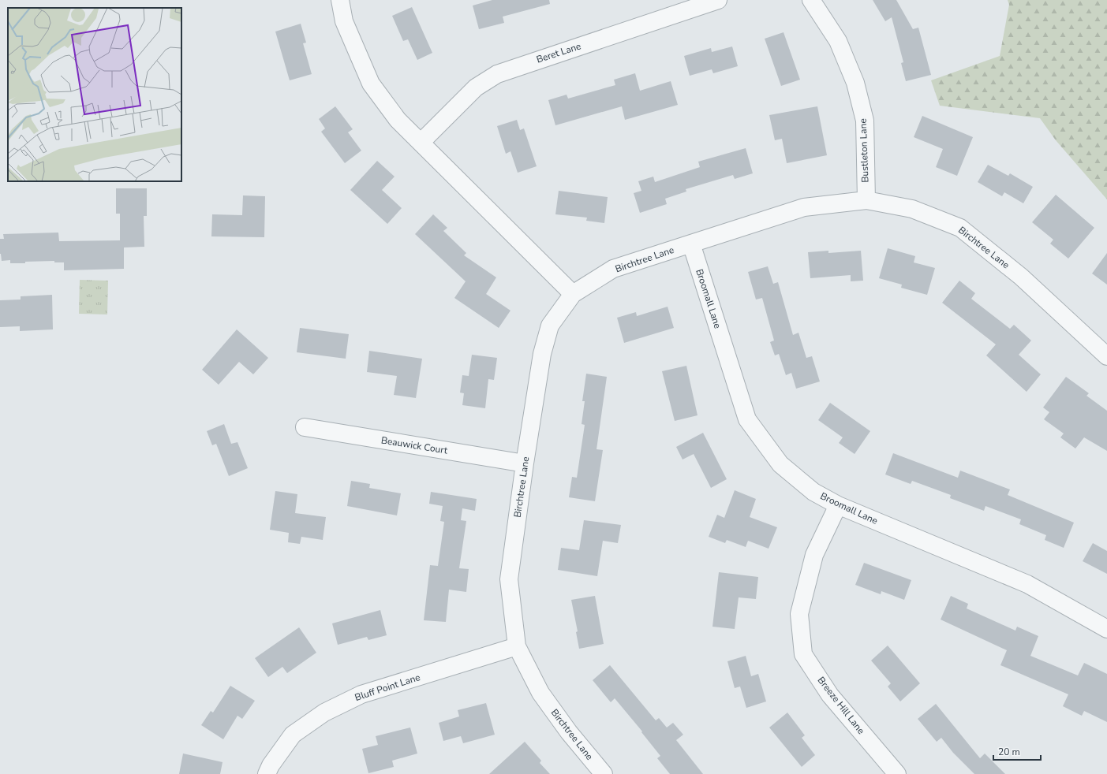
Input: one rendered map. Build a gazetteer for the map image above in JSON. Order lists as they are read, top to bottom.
{
  "streets": {
    "street": [
      "Beret Lane",
      "Bustleton Lane",
      "Birchtree Lane",
      "Broomall Lane",
      "Beauwick Court",
      "Bluff Point Lane",
      "Breeze Hill Lane"
    ]
  },
  "crossings": [
    ["Bustleton Lane", "Birchtree Lane"],
    ["Birchtree Lane", "Broomall Lane"],
    ["Birchtree Lane", "Beauwick Court"],
    ["Birchtree Lane", "Bluff Point Lane"],
    ["Broomall Lane", "Breeze Hill Lane"]
  ],
  "scale_bar": "20 m"
}
